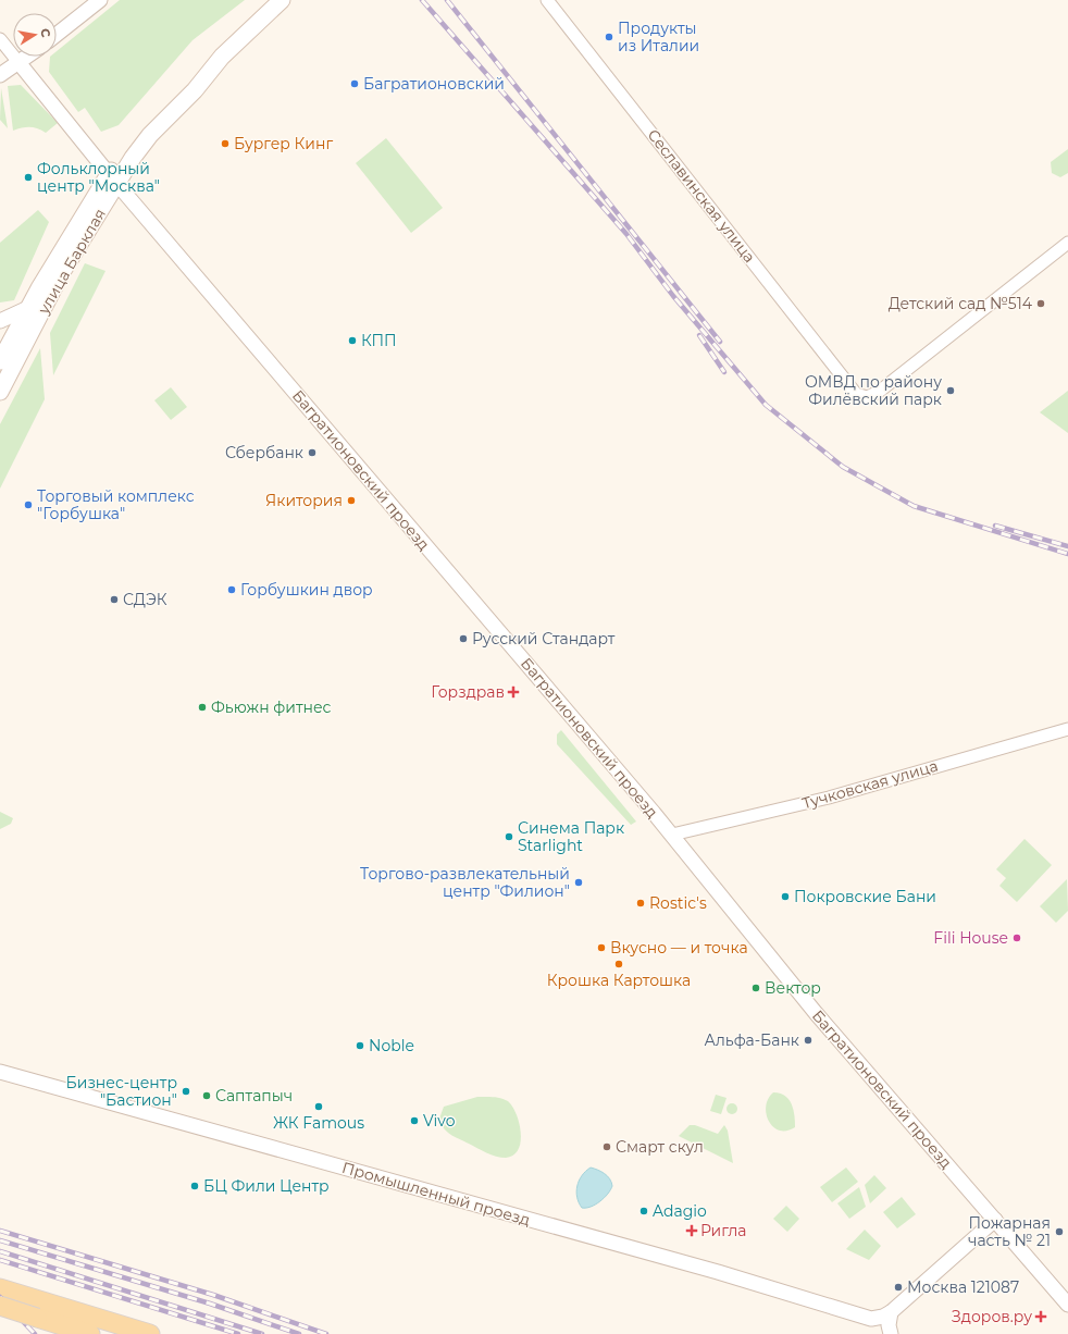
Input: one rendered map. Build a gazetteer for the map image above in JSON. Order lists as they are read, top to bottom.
{
  "streets": {
    "main road": ["улица Барклая"],
    "street": [
      "Сеславинская улица",
      "Багратионовский проезд",
      "Тучковская улица",
      "Промышленный проезд"
    ]
  },
  "crossings": [
    ["улица Барклая", "Багратионовский проезд"],
    ["Багратионовский проезд", "Тучковская улица"]
  ],
  "places": {
    "other": [
      "Продукты из Италии",
      "Багратионовский",
      "Бургер Кинг",
      "Фольклорный центр \"Москва\"",
      "Детский сад №514",
      "КПП",
      "ОМВД по району Филёвский парк",
      "Сбербанк",
      "Якитория",
      "Торговый комплекс \"Горбушка\"",
      "Горбушкин двор",
      "СДЭК",
      "Русский Стандарт",
      "Фьюжн фитнес",
      "Синема Парк Starlight",
      "Торгово-развлекательный центр \"Филион\"",
      "Покровские Бани",
      "Rostic's",
      "Fili House",
      "Вкусно — и точка",
      "Крошка Картошка",
      "Вектор",
      "Альфа-Банк",
      "Noble",
      "Бизнес-центр \"Бастион\"",
      "Саптапыч",
      "ЖК Famous",
      "Vivo",
      "Смарт скул",
      "БЦ Фили Центр",
      "Adagio",
      "Пожарная часть № 21",
      "Москва 121087"
    ],
    "health": ["Горздрав", "Ригла", "Здоров.ру"]
  },
  "north": "right"
}
